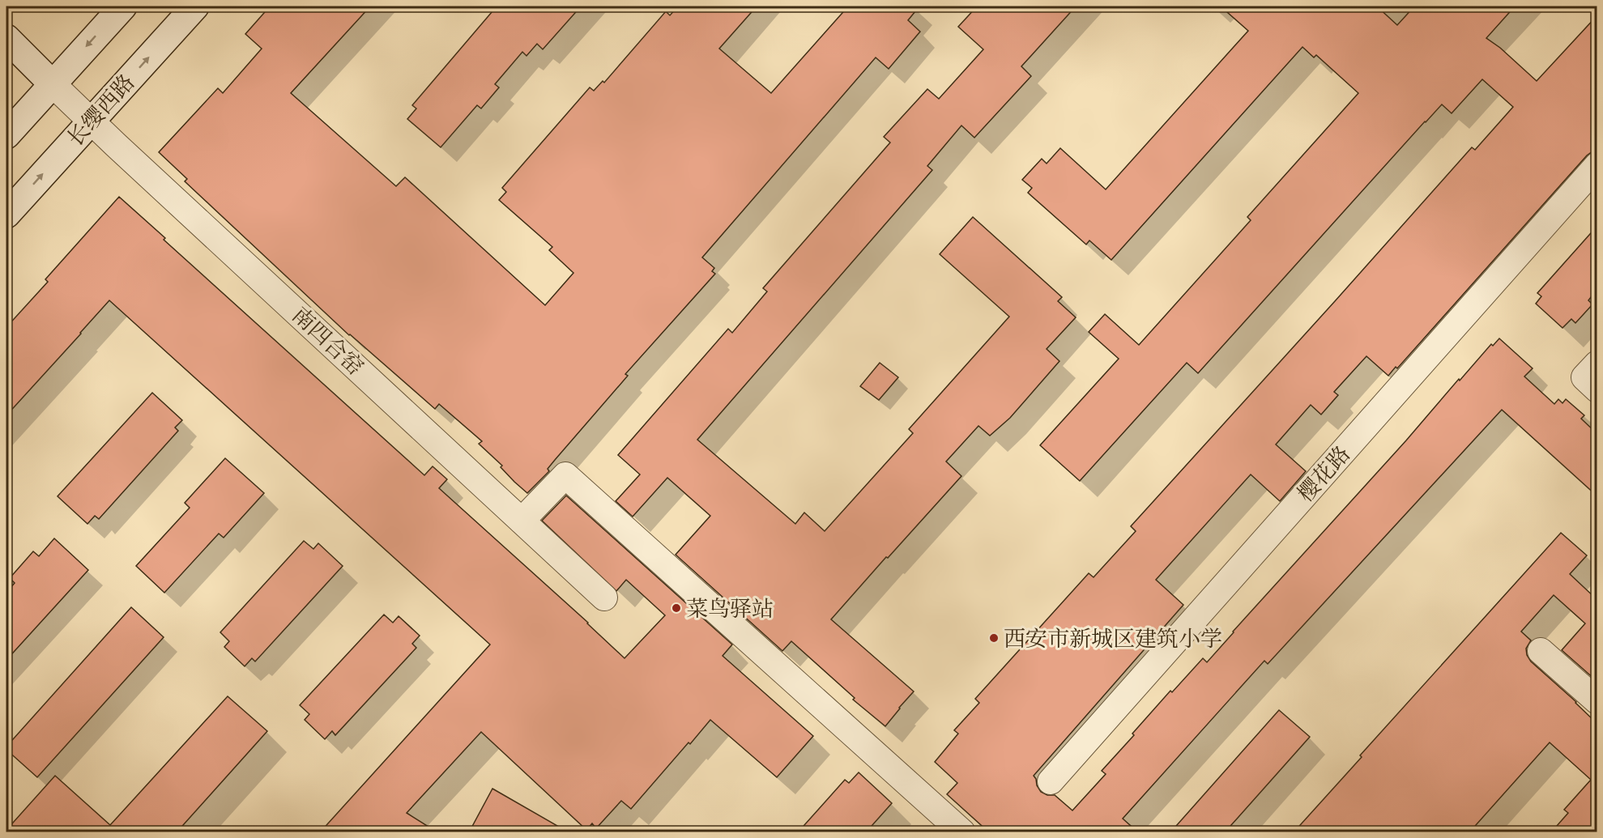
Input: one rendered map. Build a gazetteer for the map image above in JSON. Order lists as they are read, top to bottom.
{
  "streets": {
    "main road": ["长缨西路"],
    "street": ["南四合窑", "樱花路"]
  },
  "crossings": [
    ["长缨西路", "南四合窑"]
  ],
  "places": ["菜鸟驿站", "西安市新城区建筑小学"]
}
